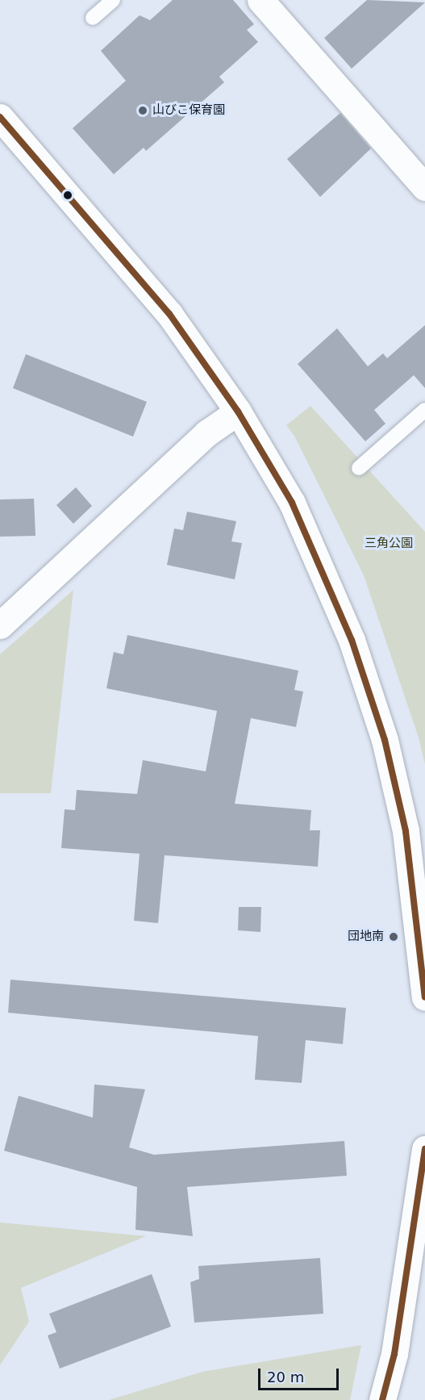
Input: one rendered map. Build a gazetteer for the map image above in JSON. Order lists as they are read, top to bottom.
{
  "parks": ["三角公園"],
  "places": ["山びこ保育園", "団地南"],
  "scale_bar": "20 m"
}
